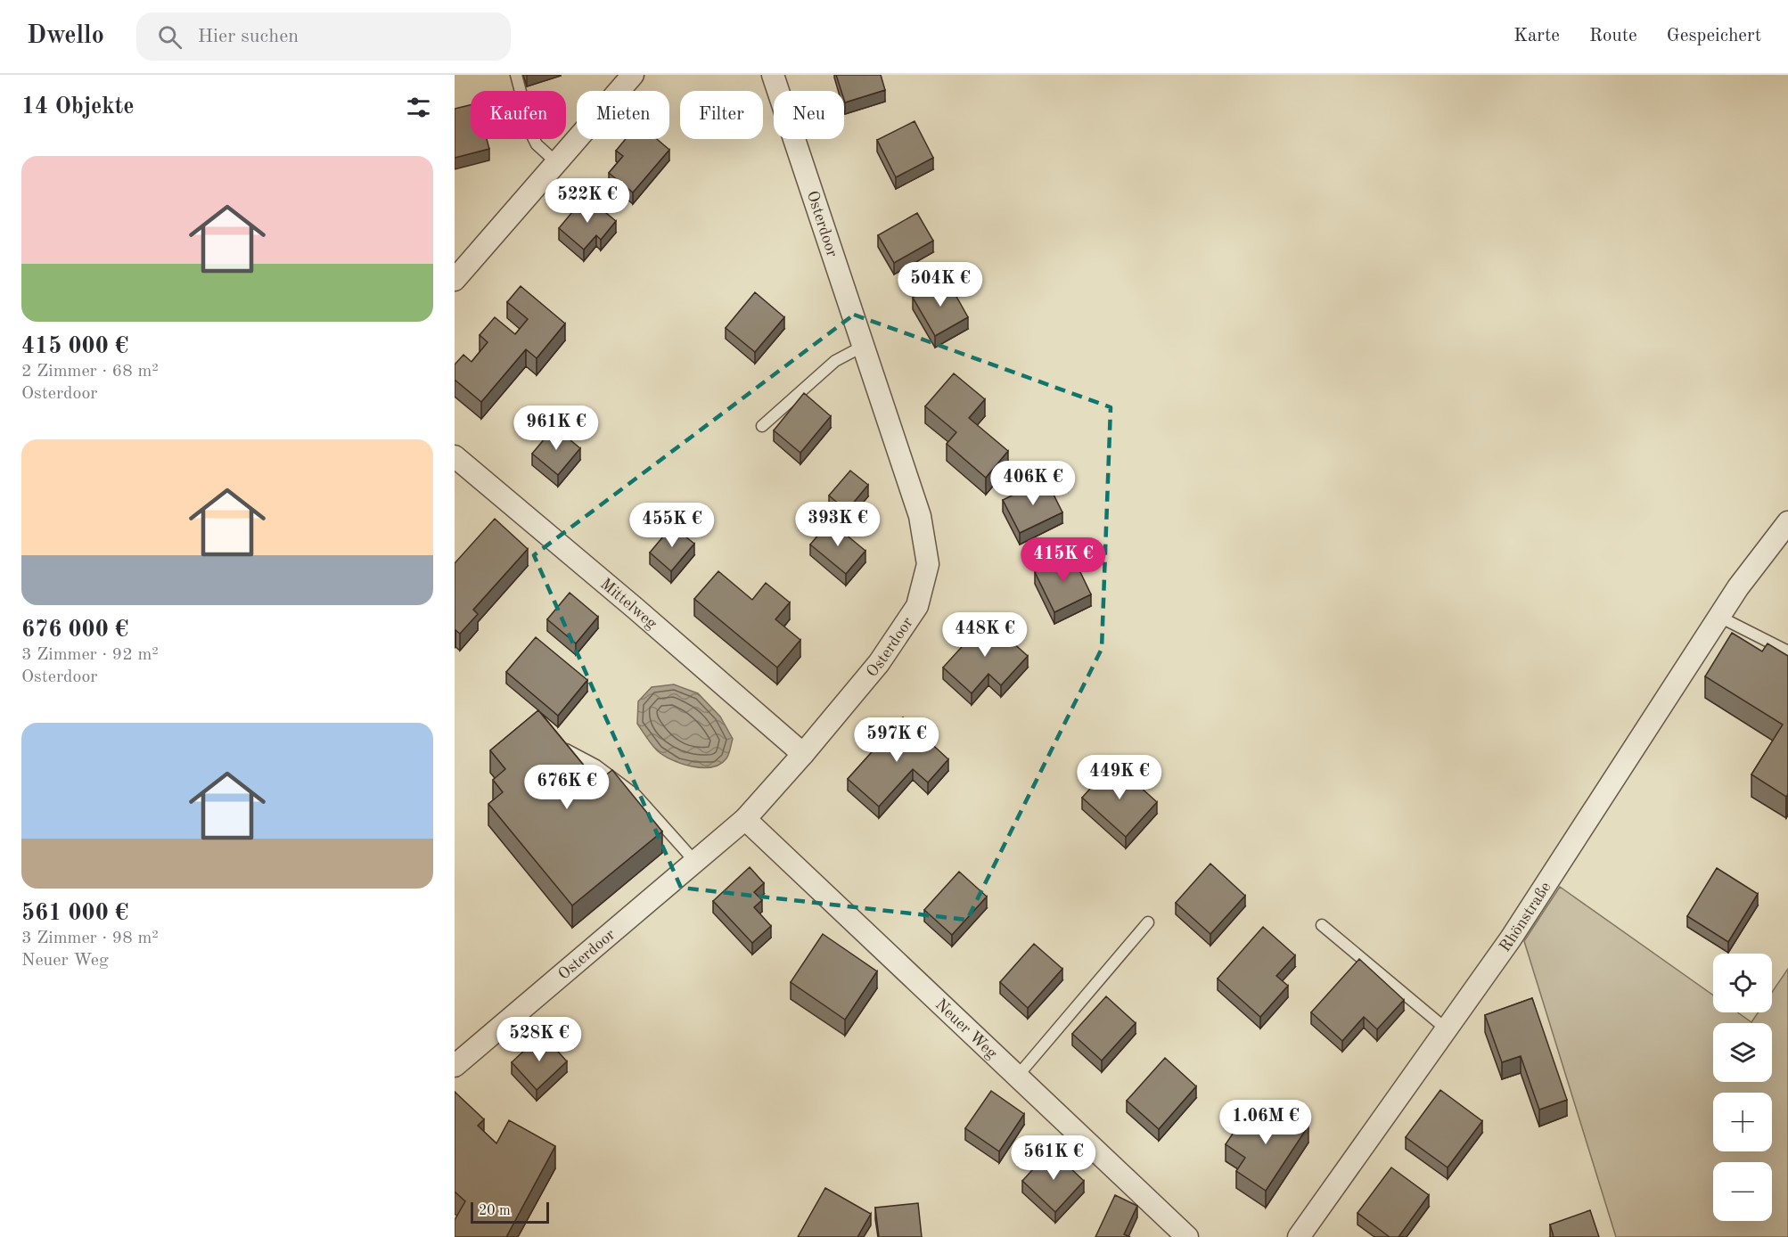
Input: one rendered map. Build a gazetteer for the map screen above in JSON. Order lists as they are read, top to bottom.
{
  "streets": {
    "street": [
      "Osterdoor",
      "Mittelweg",
      "Rhönstraße",
      "Neuer Weg"
    ]
  },
  "crossings": [
    ["Osterdoor", "Mittelweg"],
    ["Osterdoor", "Neuer Weg"]
  ],
  "scale_bar": "20 m",
  "page": {
    "header": "Dwello",
    "search": "Hier suchen",
    "nav": ["Karte", "Route", "Gespeichert"],
    "heading": "14 Objekte",
    "chip": [
      "Kaufen",
      "Mieten",
      "Filter",
      "Neu"
    ],
    "list": [
      {
        "name": "415 000 €",
        "note": "2 Zimmer · 68 m² · Osterdoor"
      },
      {
        "name": "676 000 €",
        "note": "3 Zimmer · 92 m² · Osterdoor"
      },
      {
        "name": "561 000 €",
        "note": "3 Zimmer · 98 m² · Neuer Weg"
      }
    ],
    "price": [
      "522K €",
      "504K €",
      "961K €",
      "406K €",
      "393K €",
      "455K €",
      "415K €",
      "448K €",
      "597K €",
      "449K €",
      "676K €",
      "528K €",
      "1.06M €",
      "561K €"
    ],
    "map_buttons": ["+", "−"],
    "scale": "20 m"
  }
}
